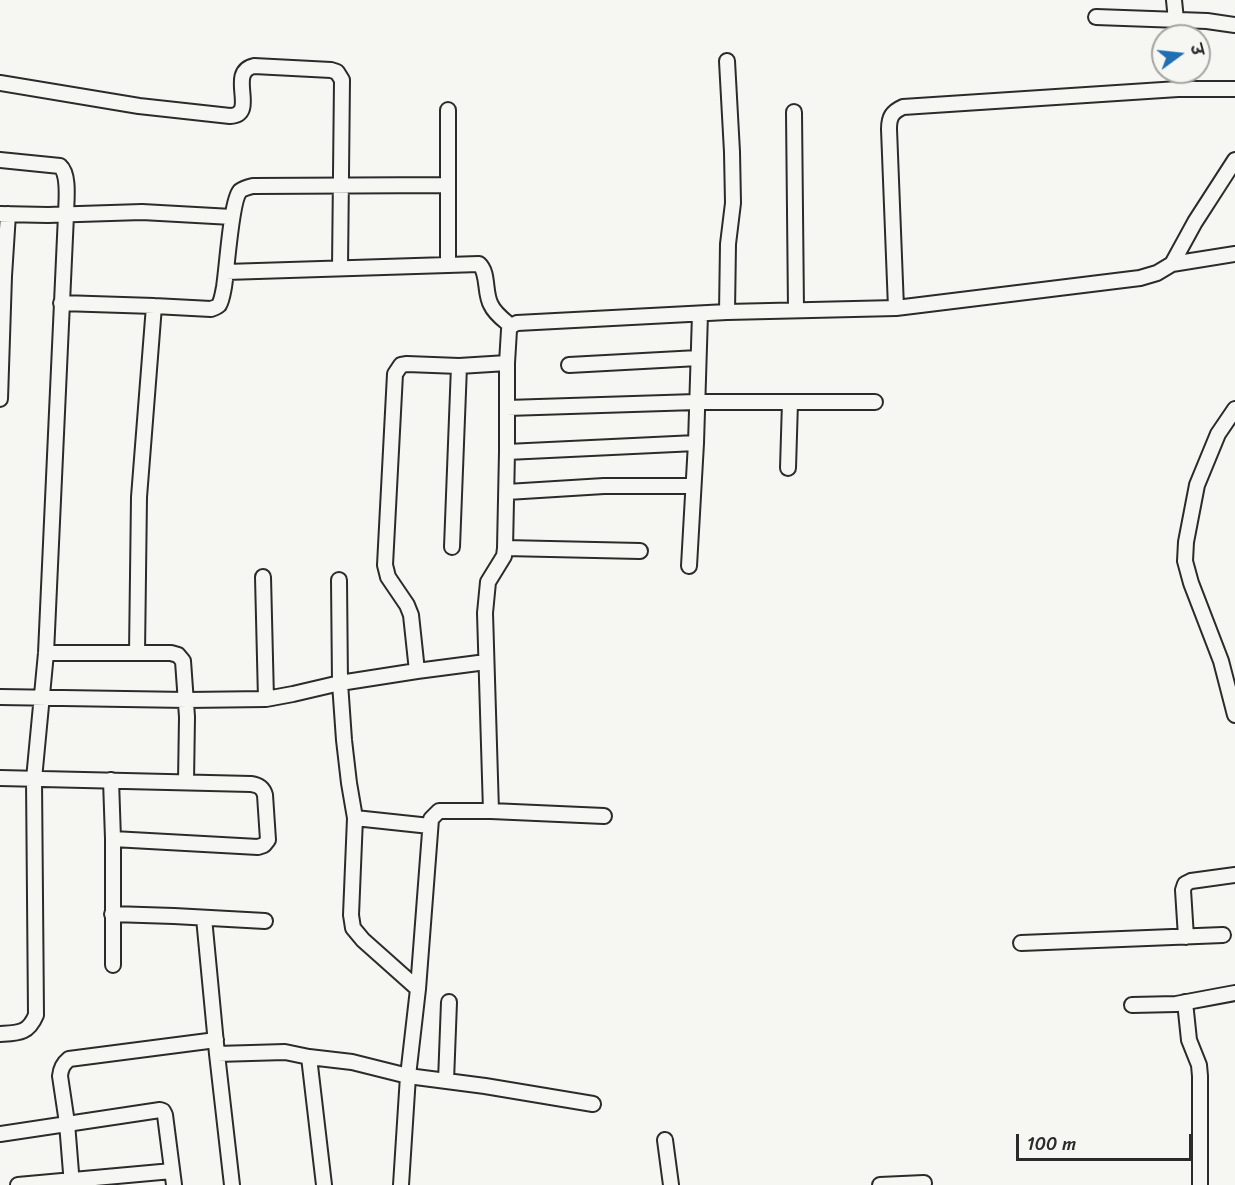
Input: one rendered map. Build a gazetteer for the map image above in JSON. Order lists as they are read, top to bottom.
{
  "scale_bar": "100 m",
  "north": "right"
}
